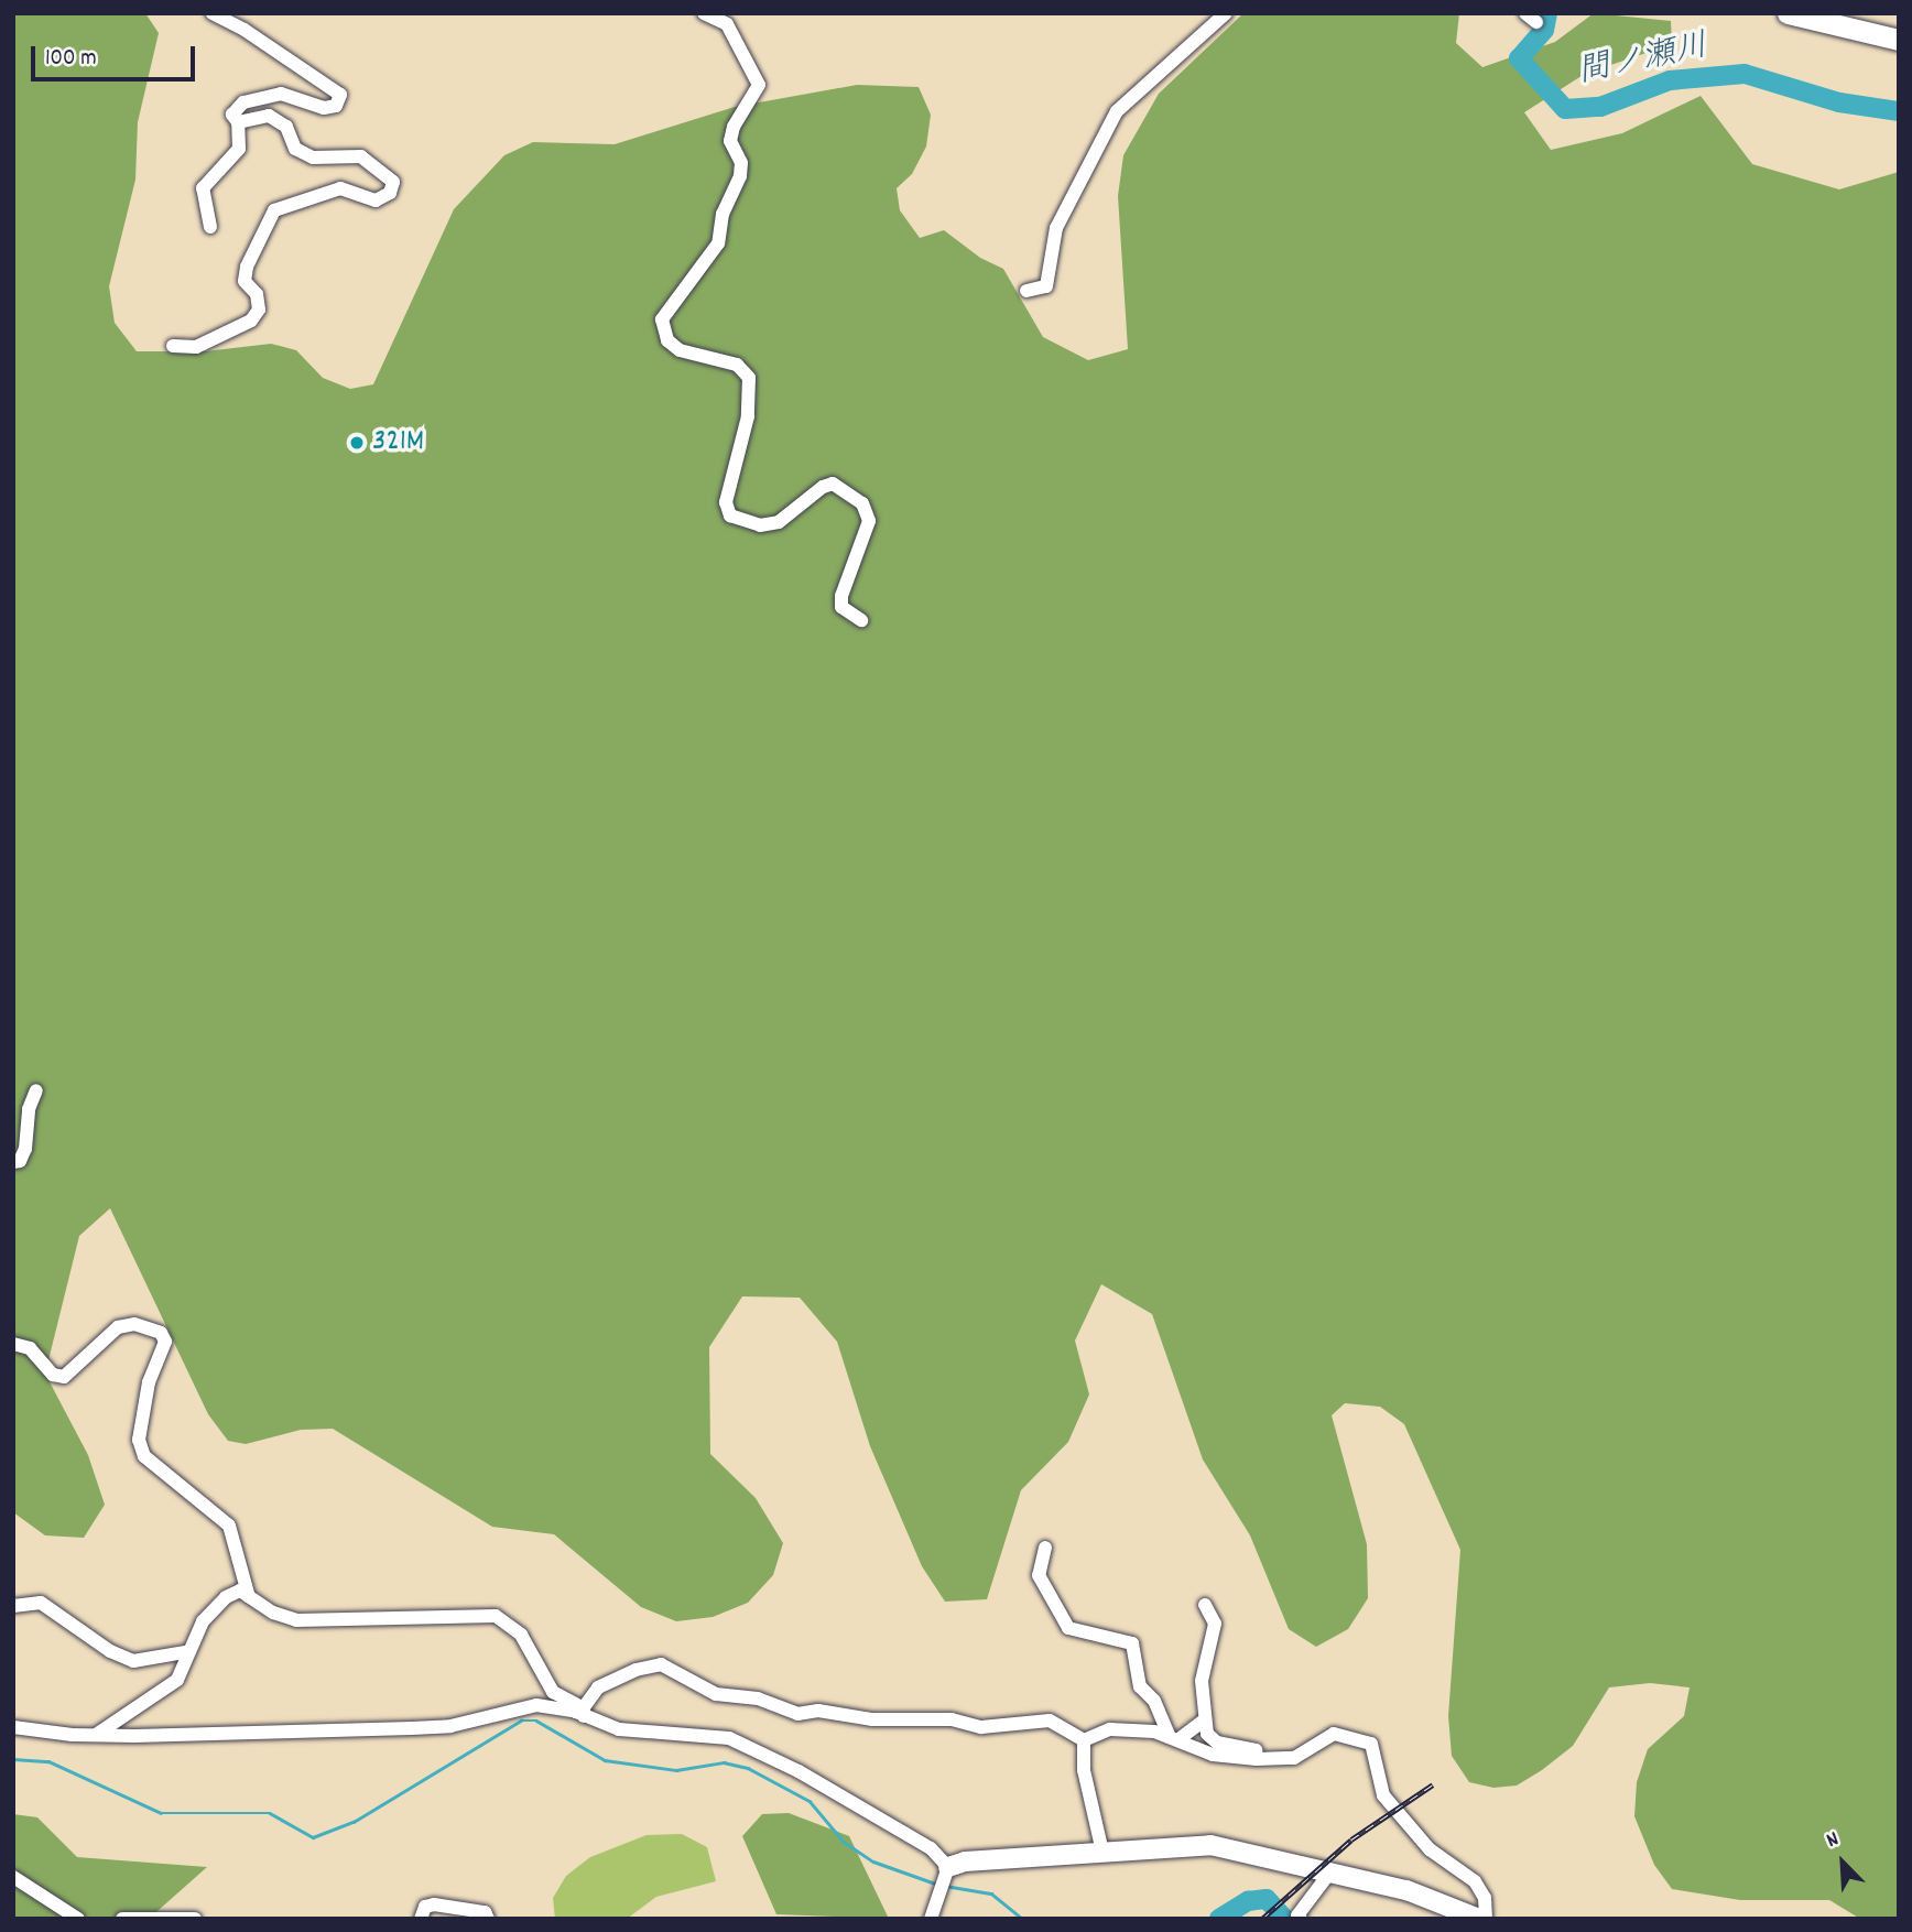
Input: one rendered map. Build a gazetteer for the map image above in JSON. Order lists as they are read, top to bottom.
{
  "water": ["間ノ瀬川"],
  "places": ["321M"],
  "scale_bar": "100 m",
  "north": "top left"
}
